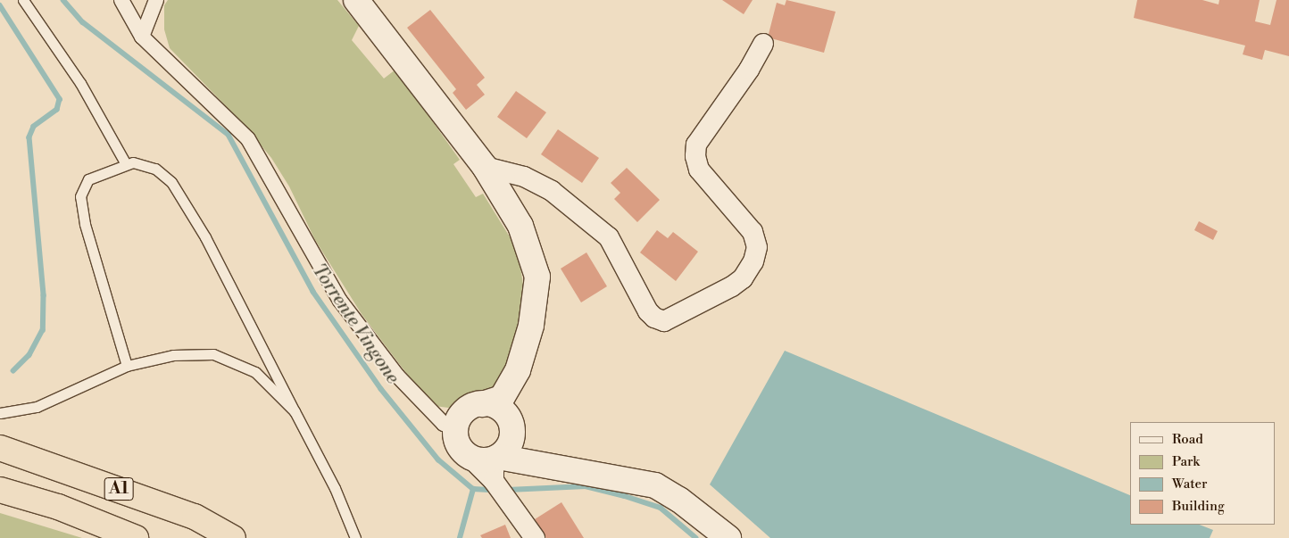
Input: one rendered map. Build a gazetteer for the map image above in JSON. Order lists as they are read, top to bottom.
{
  "streets": {
    "highway": ["A1"]
  },
  "water": ["Torrente Vingone"],
  "legend": [
    "Road",
    "Park",
    "Water",
    "Building"
  ]
}
